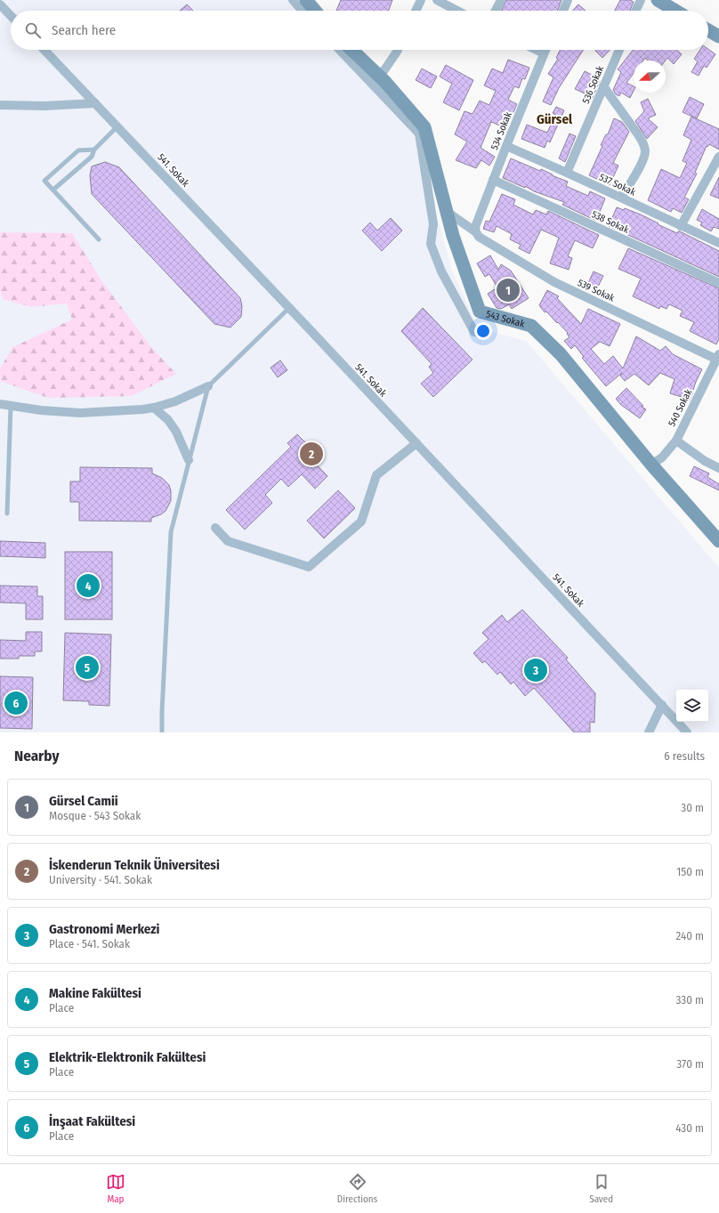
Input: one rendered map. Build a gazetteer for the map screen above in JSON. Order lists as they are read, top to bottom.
{
  "streets": {
    "street": [
      "536 Sokak",
      "534 Sokak",
      "541. Sokak",
      "537 Sokak",
      "538 Sokak",
      "539 Sokak",
      "543 Sokak",
      "540 Sokak"
    ]
  },
  "crossings": [
    ["536 Sokak", "537 Sokak"],
    ["534 Sokak", "537 Sokak"],
    ["534 Sokak", "538 Sokak"],
    ["534 Sokak", "539 Sokak"],
    ["539 Sokak", "543 Sokak"],
    ["539 Sokak", "540 Sokak"],
    ["543 Sokak", "540 Sokak"]
  ],
  "districts": ["Gürsel"],
  "north": "left",
  "page": {
    "search": "Search here",
    "pins": [
      "1",
      "2",
      "4",
      "5",
      "3",
      "6"
    ],
    "heading": ["Nearby", "6 results"],
    "list": [
      {
        "mark": "1",
        "name": "Gürsel Camii",
        "note": "Mosque · 543 Sokak",
        "value": "30 m"
      },
      {
        "mark": "2",
        "name": "İskenderun Teknik Üniversitesi",
        "note": "University · 541. Sokak",
        "value": "150 m"
      },
      {
        "mark": "3",
        "name": "Gastronomi Merkezi",
        "note": "Place · 541. Sokak",
        "value": "240 m"
      },
      {
        "mark": "4",
        "name": "Makine Fakültesi",
        "note": "Place",
        "value": "330 m"
      },
      {
        "mark": "5",
        "name": "Elektrik-Elektronik Fakültesi",
        "note": "Place",
        "value": "370 m"
      },
      {
        "mark": "6",
        "name": "İnşaat Fakültesi",
        "note": "Place",
        "value": "430 m"
      }
    ],
    "nav": ["Map", "Directions", "Saved"]
  }
}
